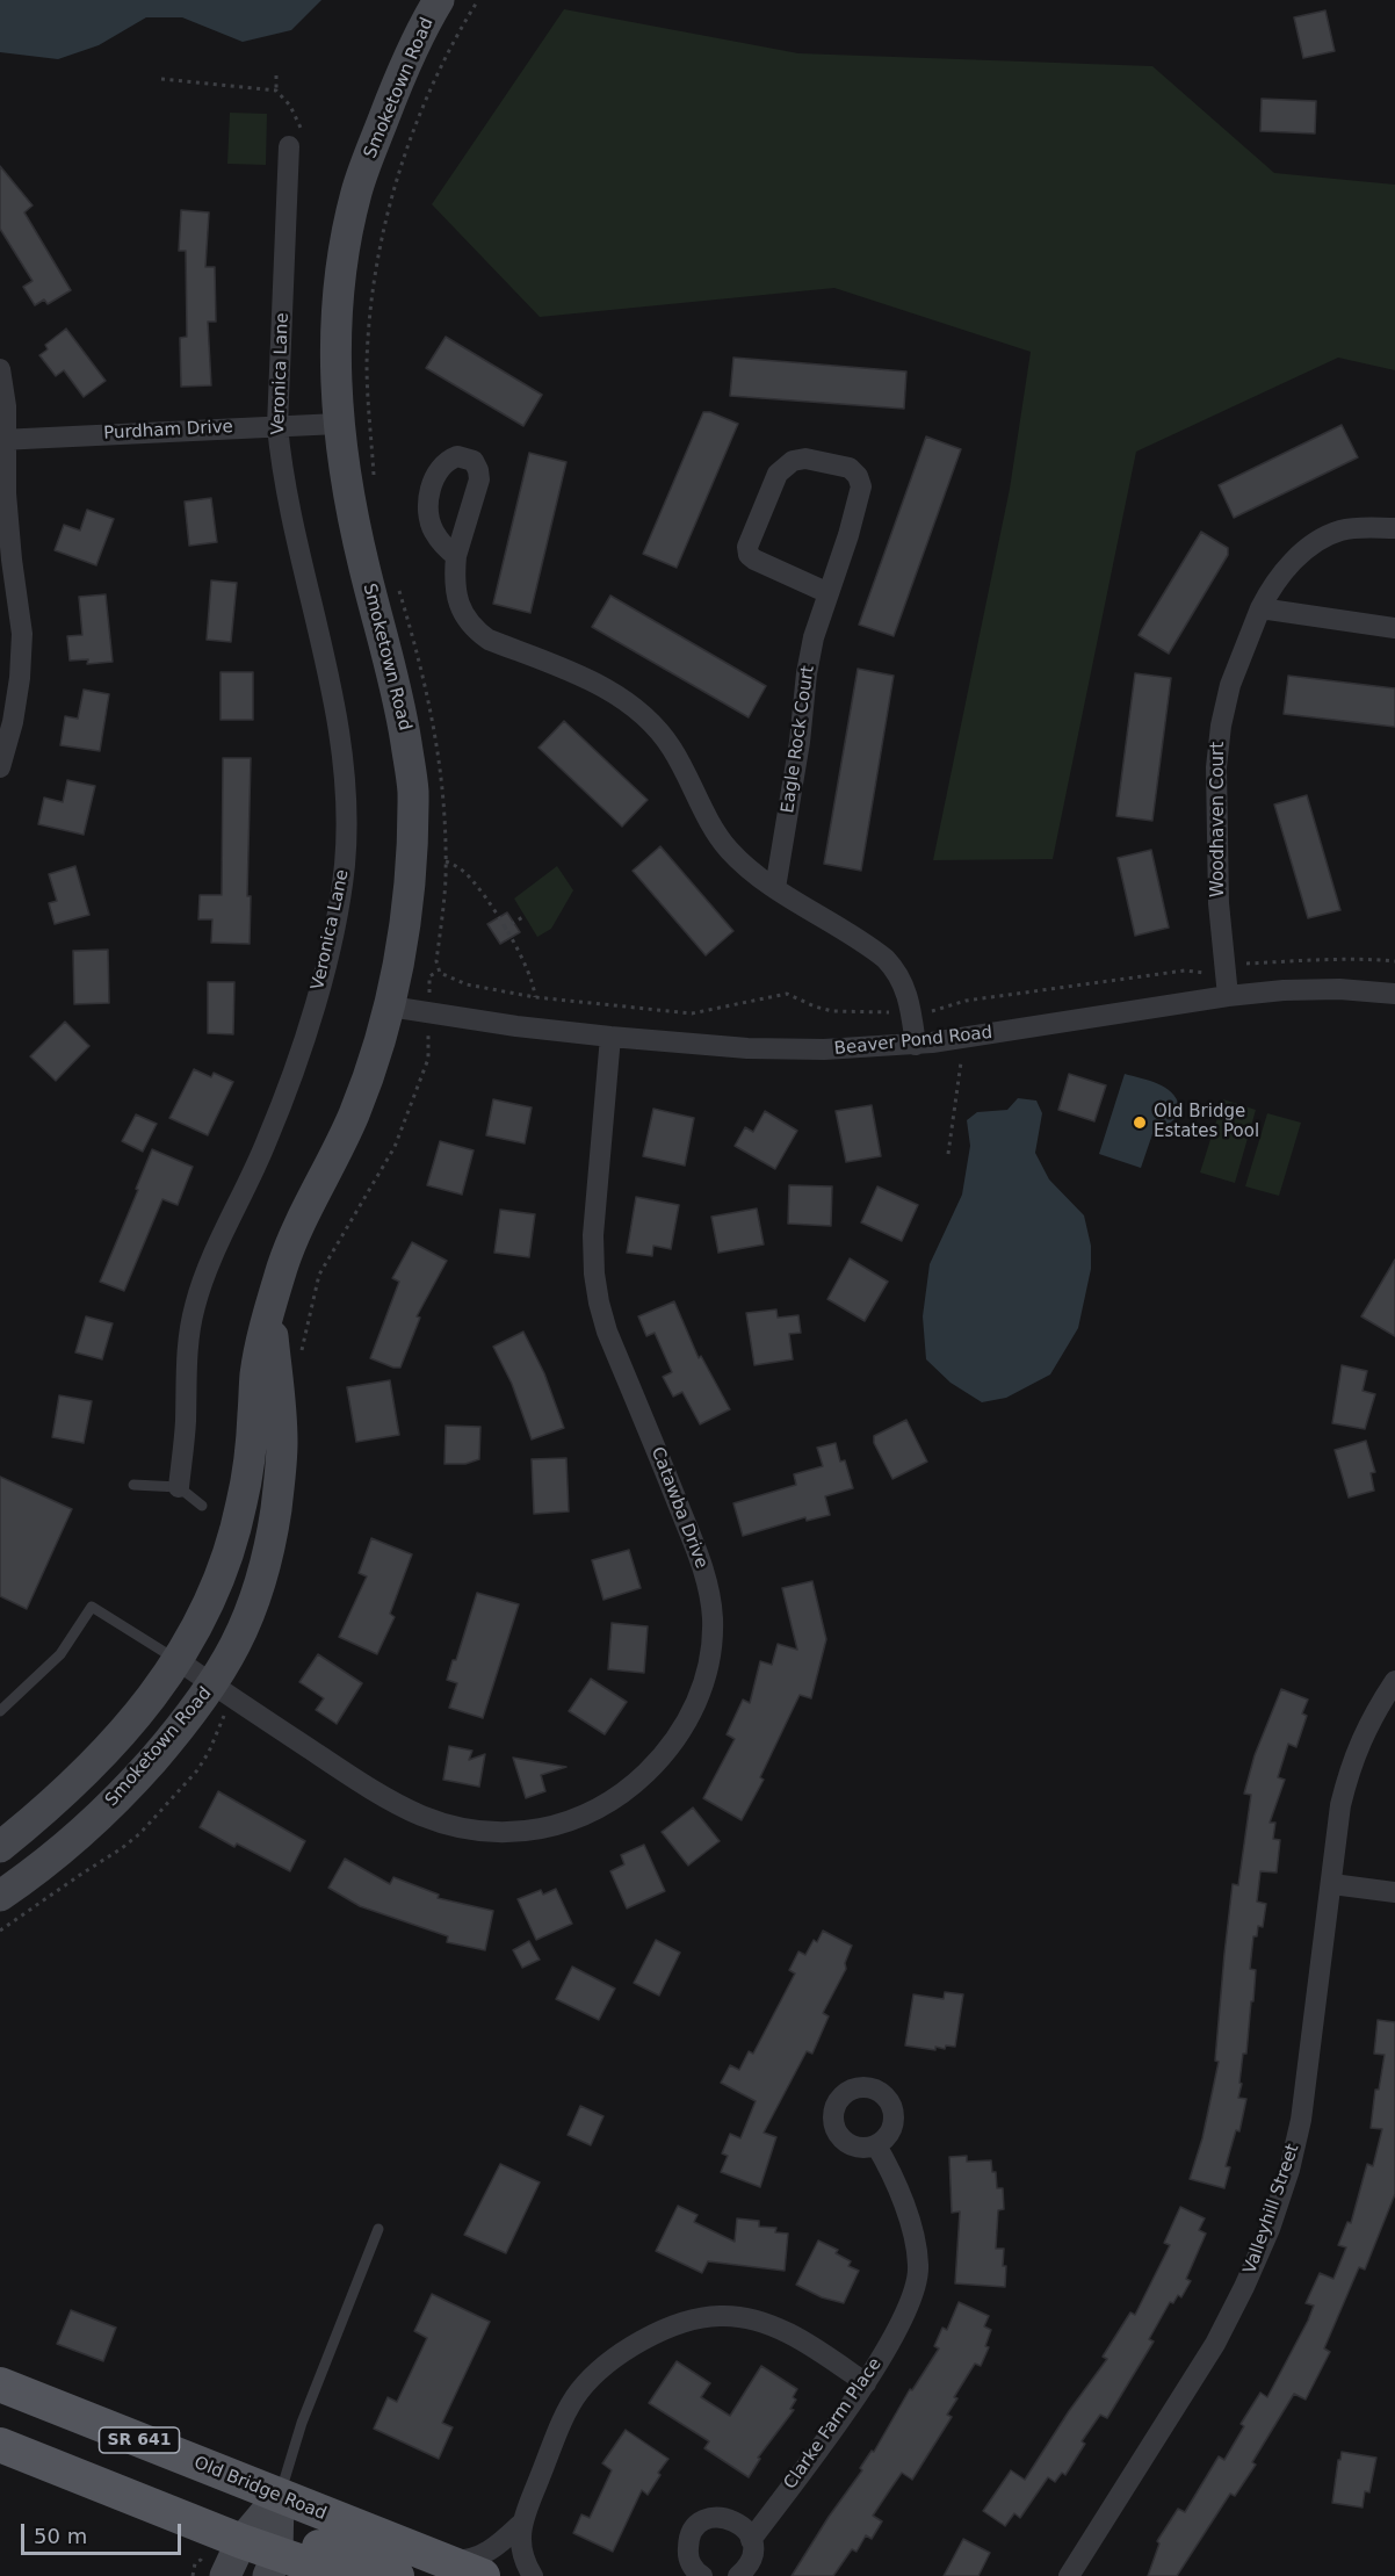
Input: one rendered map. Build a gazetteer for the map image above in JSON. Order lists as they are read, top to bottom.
{
  "streets": {
    "main road": ["Smoketown Road", "SR 641", "Old Bridge Road"],
    "street": [
      "Veronica Lane",
      "Purdham Drive",
      "Eagle Rock Court",
      "Woodhaven Court",
      "Beaver Pond Road",
      "Catawba Drive",
      "Valleyhill Street",
      "Clarke Farm Place"
    ]
  },
  "crossings": [
    ["Smoketown Road", "Purdham Drive"],
    ["Smoketown Road", "Beaver Pond Road"],
    ["Smoketown Road", "Catawba Drive"],
    ["Veronica Lane", "Purdham Drive"],
    ["Woodhaven Court", "Beaver Pond Road"],
    ["Beaver Pond Road", "Catawba Drive"]
  ],
  "places": ["Old Bridge Estates Pool"],
  "scale_bar": "50 m"
}
